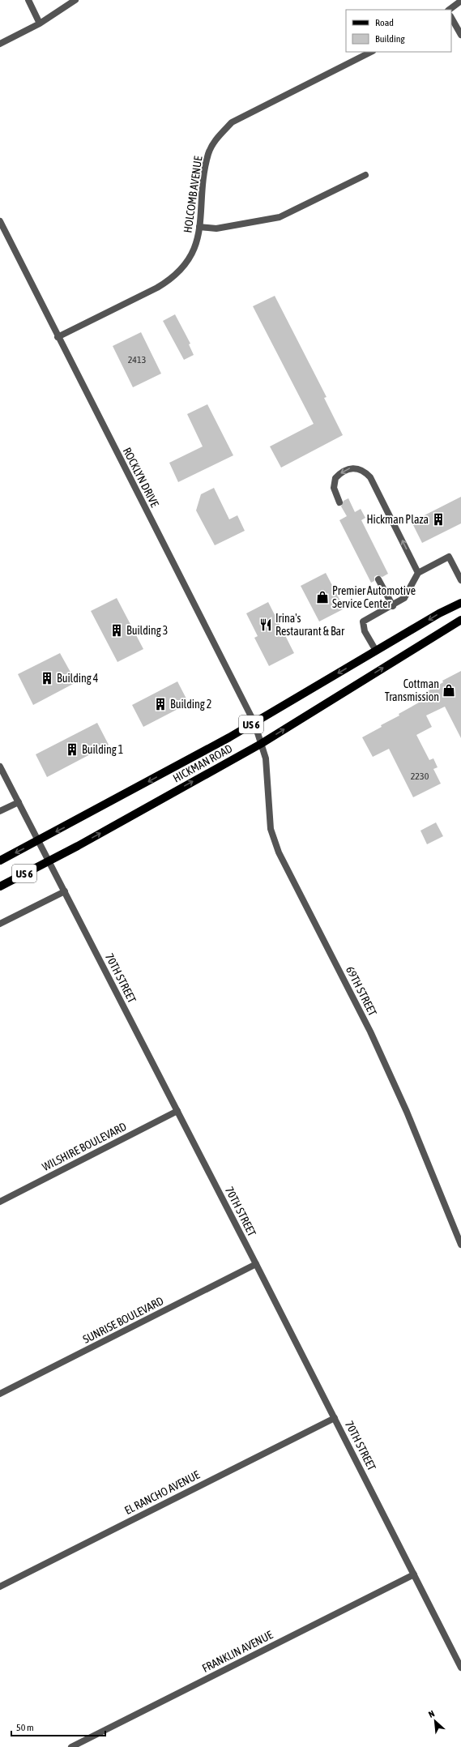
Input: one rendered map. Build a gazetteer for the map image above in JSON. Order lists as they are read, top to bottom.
{
  "streets": {
    "main road": ["US 6", "HICKMAN ROAD"],
    "street": [
      "HOLCOMB AVENUE",
      "ROCKLYN DRIVE",
      "70TH STREET",
      "69TH STREET",
      "WILSHIRE BOULEVARD",
      "SUNRISE BOULEVARD",
      "EL RANCHO AVENUE",
      "FRANKLIN AVENUE"
    ]
  },
  "crossings": [
    ["HOLCOMB AVENUE", "ROCKLYN DRIVE"],
    ["ROCKLYN DRIVE", "HICKMAN ROAD"],
    ["ROCKLYN DRIVE", "69TH STREET"],
    ["HICKMAN ROAD", "70TH STREET"],
    ["HICKMAN ROAD", "69TH STREET"],
    ["70TH STREET", "WILSHIRE BOULEVARD"],
    ["70TH STREET", "SUNRISE BOULEVARD"],
    ["70TH STREET", "EL RANCHO AVENUE"],
    ["70TH STREET", "FRANKLIN AVENUE"]
  ],
  "places": {
    "building": [
      "Hickman Plaza",
      "Building 3",
      "Building 4",
      "Building 2",
      "Building 1"
    ],
    "shop": ["Premier Automotive Service Center", "Cottman Transmission"],
    "restaurant": ["Irina's Restaurant & Bar"]
  },
  "house_numbers": ["2413", "2230"],
  "legend": ["Road", "Building"],
  "scale_bar": "50 m",
  "north": "top left"
}
